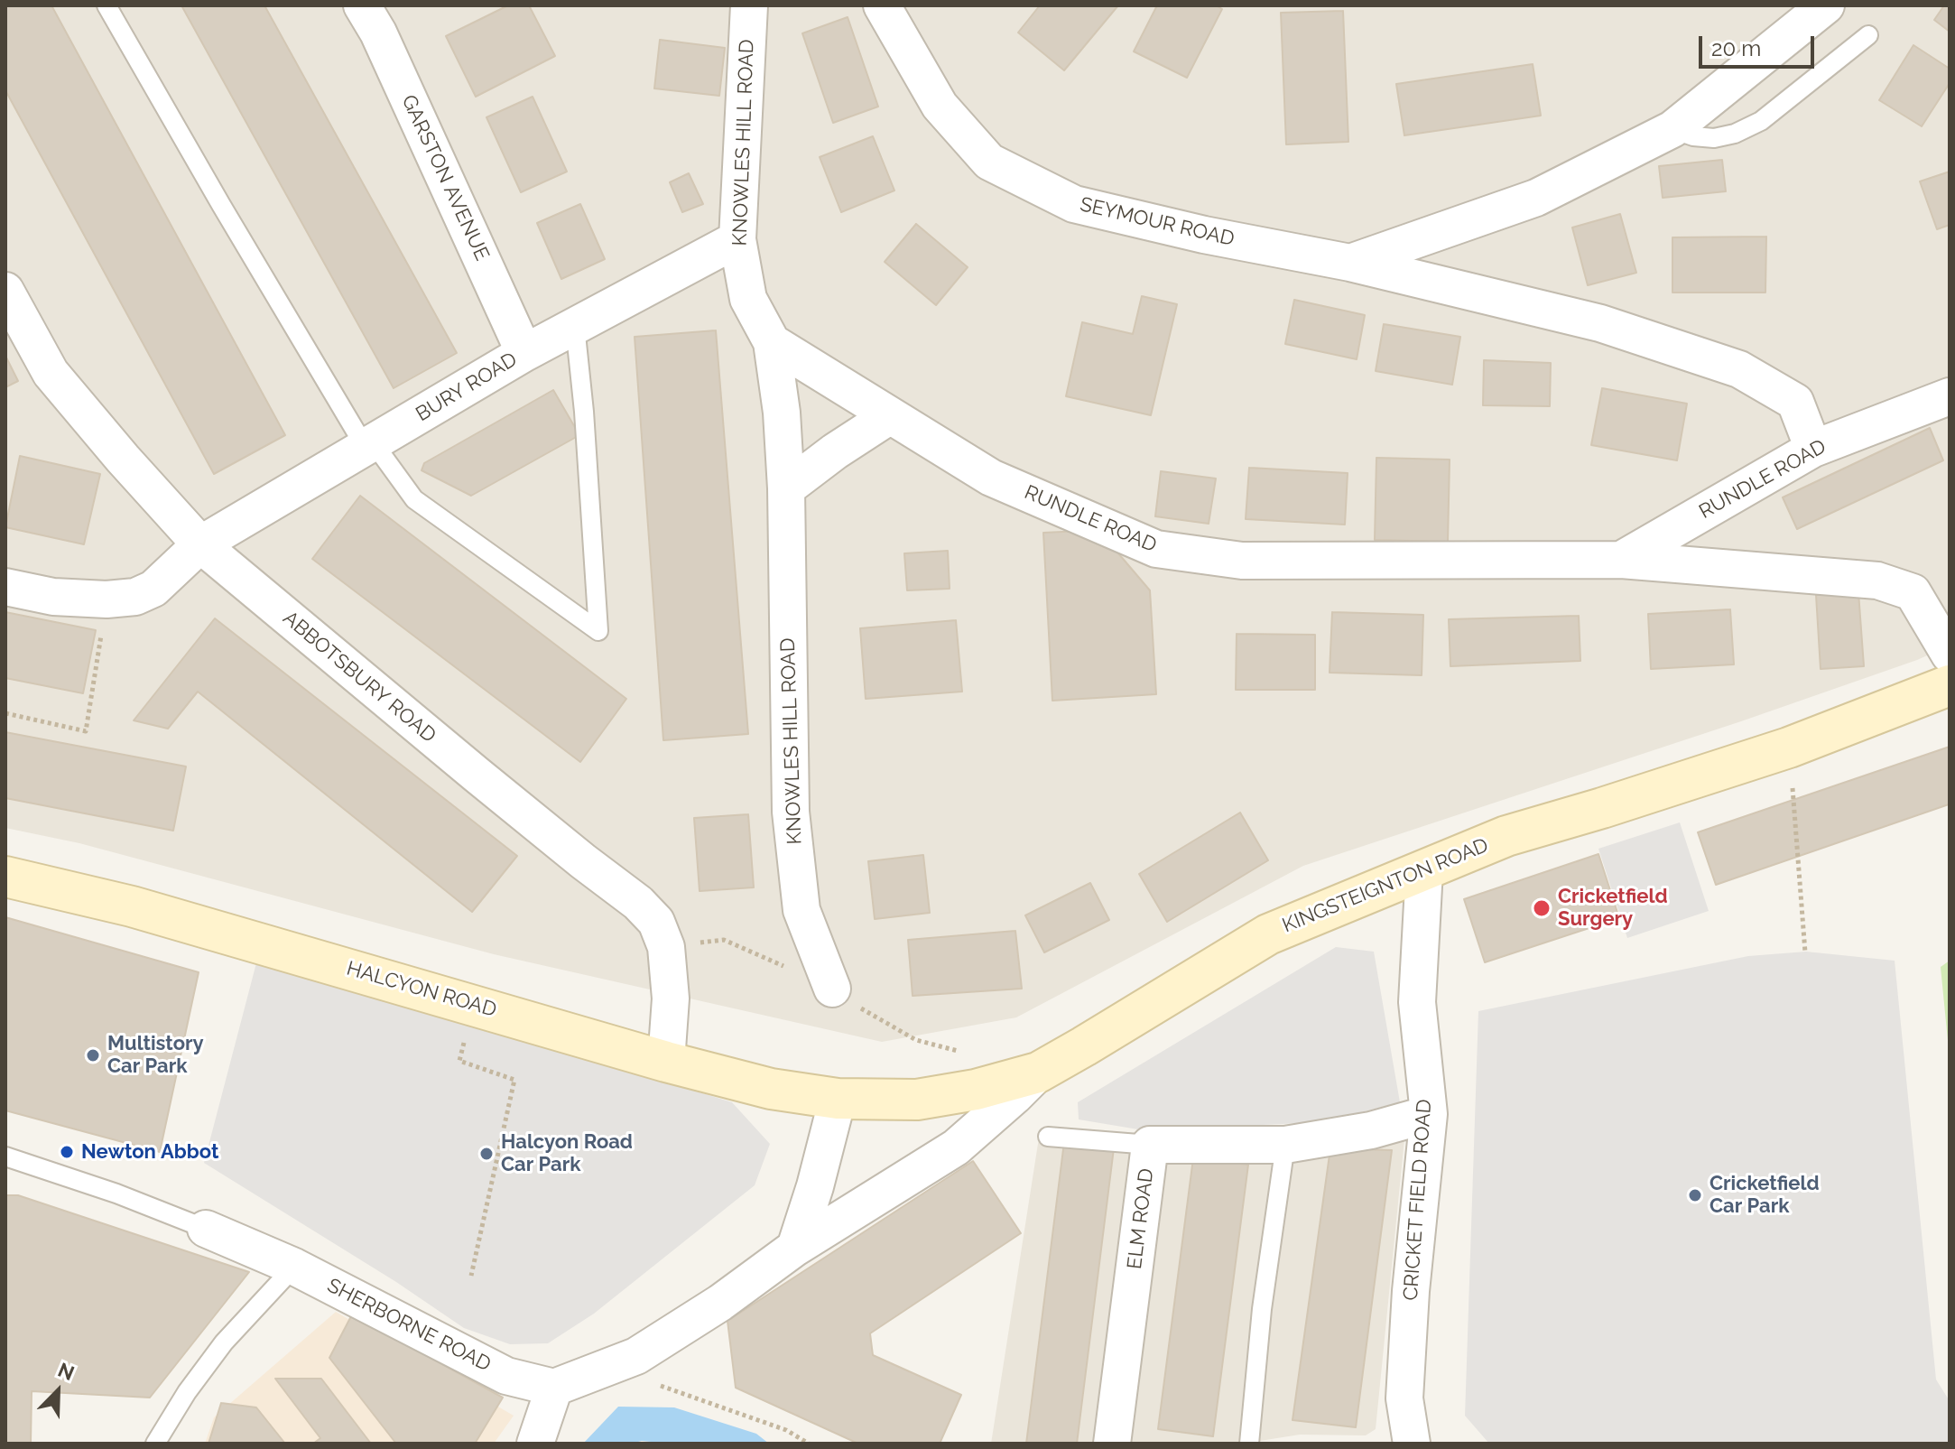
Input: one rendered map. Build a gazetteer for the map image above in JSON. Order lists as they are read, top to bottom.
{
  "streets": {
    "main road": ["KINGSTEIGNTON ROAD", "HALCYON ROAD"],
    "street": [
      "KNOWLES HILL ROAD",
      "GARSTON AVENUE",
      "SEYMOUR ROAD",
      "BURY ROAD",
      "RUNDLE ROAD",
      "ABBOTSBURY ROAD",
      "CRICKET FIELD ROAD",
      "ELM ROAD",
      "SHERBORNE ROAD"
    ]
  },
  "crossings": [
    ["KNOWLES HILL ROAD", "BURY ROAD"],
    ["KNOWLES HILL ROAD", "RUNDLE ROAD"],
    ["GARSTON AVENUE", "BURY ROAD"],
    ["SEYMOUR ROAD", "RUNDLE ROAD"],
    ["BURY ROAD", "ABBOTSBURY ROAD"],
    ["ABBOTSBURY ROAD", "HALCYON ROAD"],
    ["KINGSTEIGNTON ROAD", "HALCYON ROAD"],
    ["KINGSTEIGNTON ROAD", "CRICKET FIELD ROAD"],
    ["CRICKET FIELD ROAD", "ELM ROAD"]
  ],
  "places": [
    "Cricketfield Surgery",
    "Multistory Car Park",
    "Newton Abbot",
    "Halcyon Road Car Park",
    "Cricketfield Car Park"
  ],
  "scale_bar": "20 m",
  "north": "top right"
}
